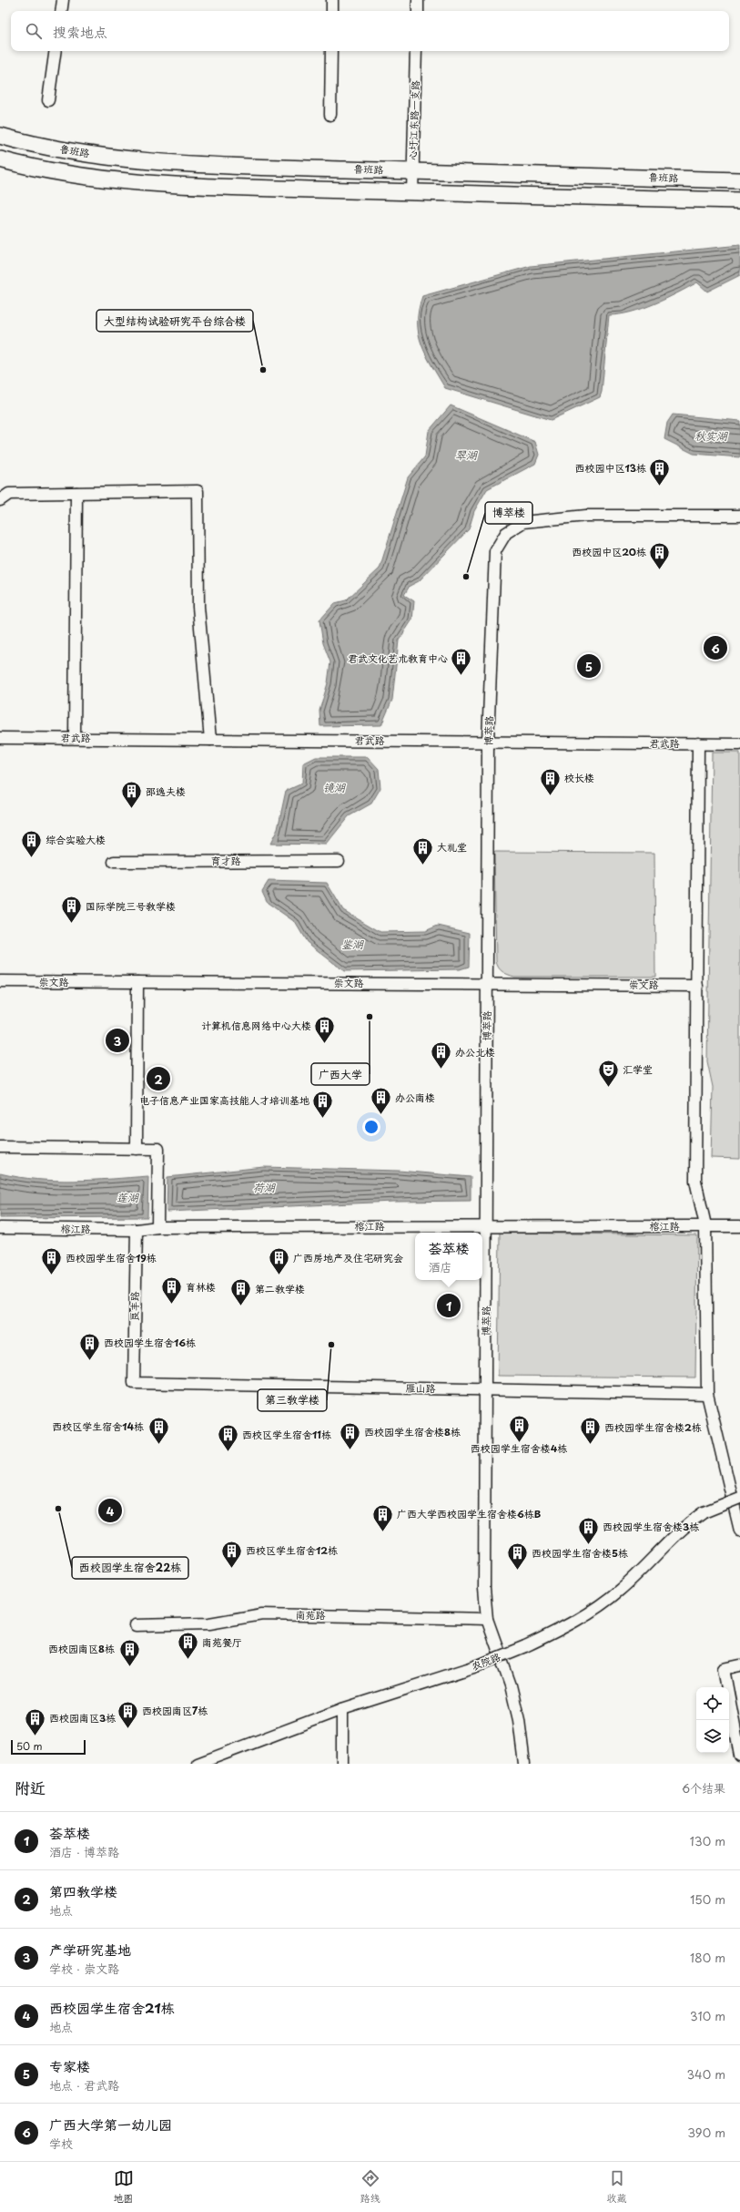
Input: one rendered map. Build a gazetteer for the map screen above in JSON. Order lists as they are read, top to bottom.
{
  "streets": {
    "main road": ["鲁班路"],
    "street": [
      "心圩江东路一支路",
      "博萃路",
      "君武路",
      "育才路",
      "崇文路",
      "榕江路",
      "良丰路",
      "雁山路",
      "南苑路",
      "农院路"
    ]
  },
  "crossings": [
    ["心圩江东路一支路", "鲁班路"],
    ["博萃路", "君武路"],
    ["博萃路", "崇文路"],
    ["博萃路", "榕江路"],
    ["博萃路", "雁山路"],
    ["博萃路", "南苑路"],
    ["榕江路", "良丰路"],
    ["良丰路", "雁山路"]
  ],
  "water": [
    "秋实湖",
    "翠湖",
    "镜湖",
    "鉴湖",
    "荷湖",
    "莲湖"
  ],
  "places": {
    "other": [
      "大型结构试验研究平台综合楼",
      "博萃楼",
      "广西大学",
      "第三教学楼",
      "西校园学生宿舍22栋"
    ],
    "building": [
      "西校园中区13栋",
      "西校园中区20栋",
      "君武文化艺术教育中心",
      "校长楼",
      "邵逸夫楼",
      "综合实验大楼",
      "大礼堂",
      "国际学院三号教学楼",
      "计算机信息网络中心大楼",
      "办公北楼",
      "办公南楼",
      "电子信息产业国家高技能人才培训基地",
      "西校园学生宿舍19栋",
      "广西房地产及住宅研究会",
      "育林楼",
      "第二教学楼",
      "西校园学生宿舍16栋",
      "西校园学生宿舍楼4栋",
      "西校区学生宿舍14栋",
      "西校园学生宿舍楼2栋",
      "西校园学生宿舍楼8栋",
      "西校区学生宿舍11栋",
      "广西大学西校园学生宿舍楼6栋B",
      "西校园学生宿舍楼3栋",
      "西校区学生宿舍12栋",
      "西校园学生宿舍楼5栋",
      "南苑餐厅",
      "西校园南区8栋",
      "西校园南区7栋",
      "西校园南区3栋"
    ],
    "theatre": ["汇学堂"]
  },
  "scale_bar": "50 m",
  "page": {
    "search": "搜索地点",
    "pins": [
      "6",
      "5",
      "3",
      "2",
      "1",
      "4"
    ],
    "popup": ["荟萃楼", "酒店"],
    "scale": "50 m",
    "heading": ["附近", "6个结果"],
    "list": [
      {
        "mark": "1",
        "name": "荟萃楼",
        "note": "酒店 · 博萃路",
        "value": "130 m"
      },
      {
        "mark": "2",
        "name": "第四教学楼",
        "note": "地点",
        "value": "150 m"
      },
      {
        "mark": "3",
        "name": "产学研究基地",
        "note": "学校 · 崇文路",
        "value": "180 m"
      },
      {
        "mark": "4",
        "name": "西校园学生宿舍21栋",
        "note": "地点",
        "value": "310 m"
      },
      {
        "mark": "5",
        "name": "专家楼",
        "note": "地点 · 君武路",
        "value": "340 m"
      },
      {
        "mark": "6",
        "name": "广西大学第一幼儿园",
        "note": "学校",
        "value": "390 m"
      }
    ],
    "nav": ["地图", "路线", "收藏"]
  }
}
